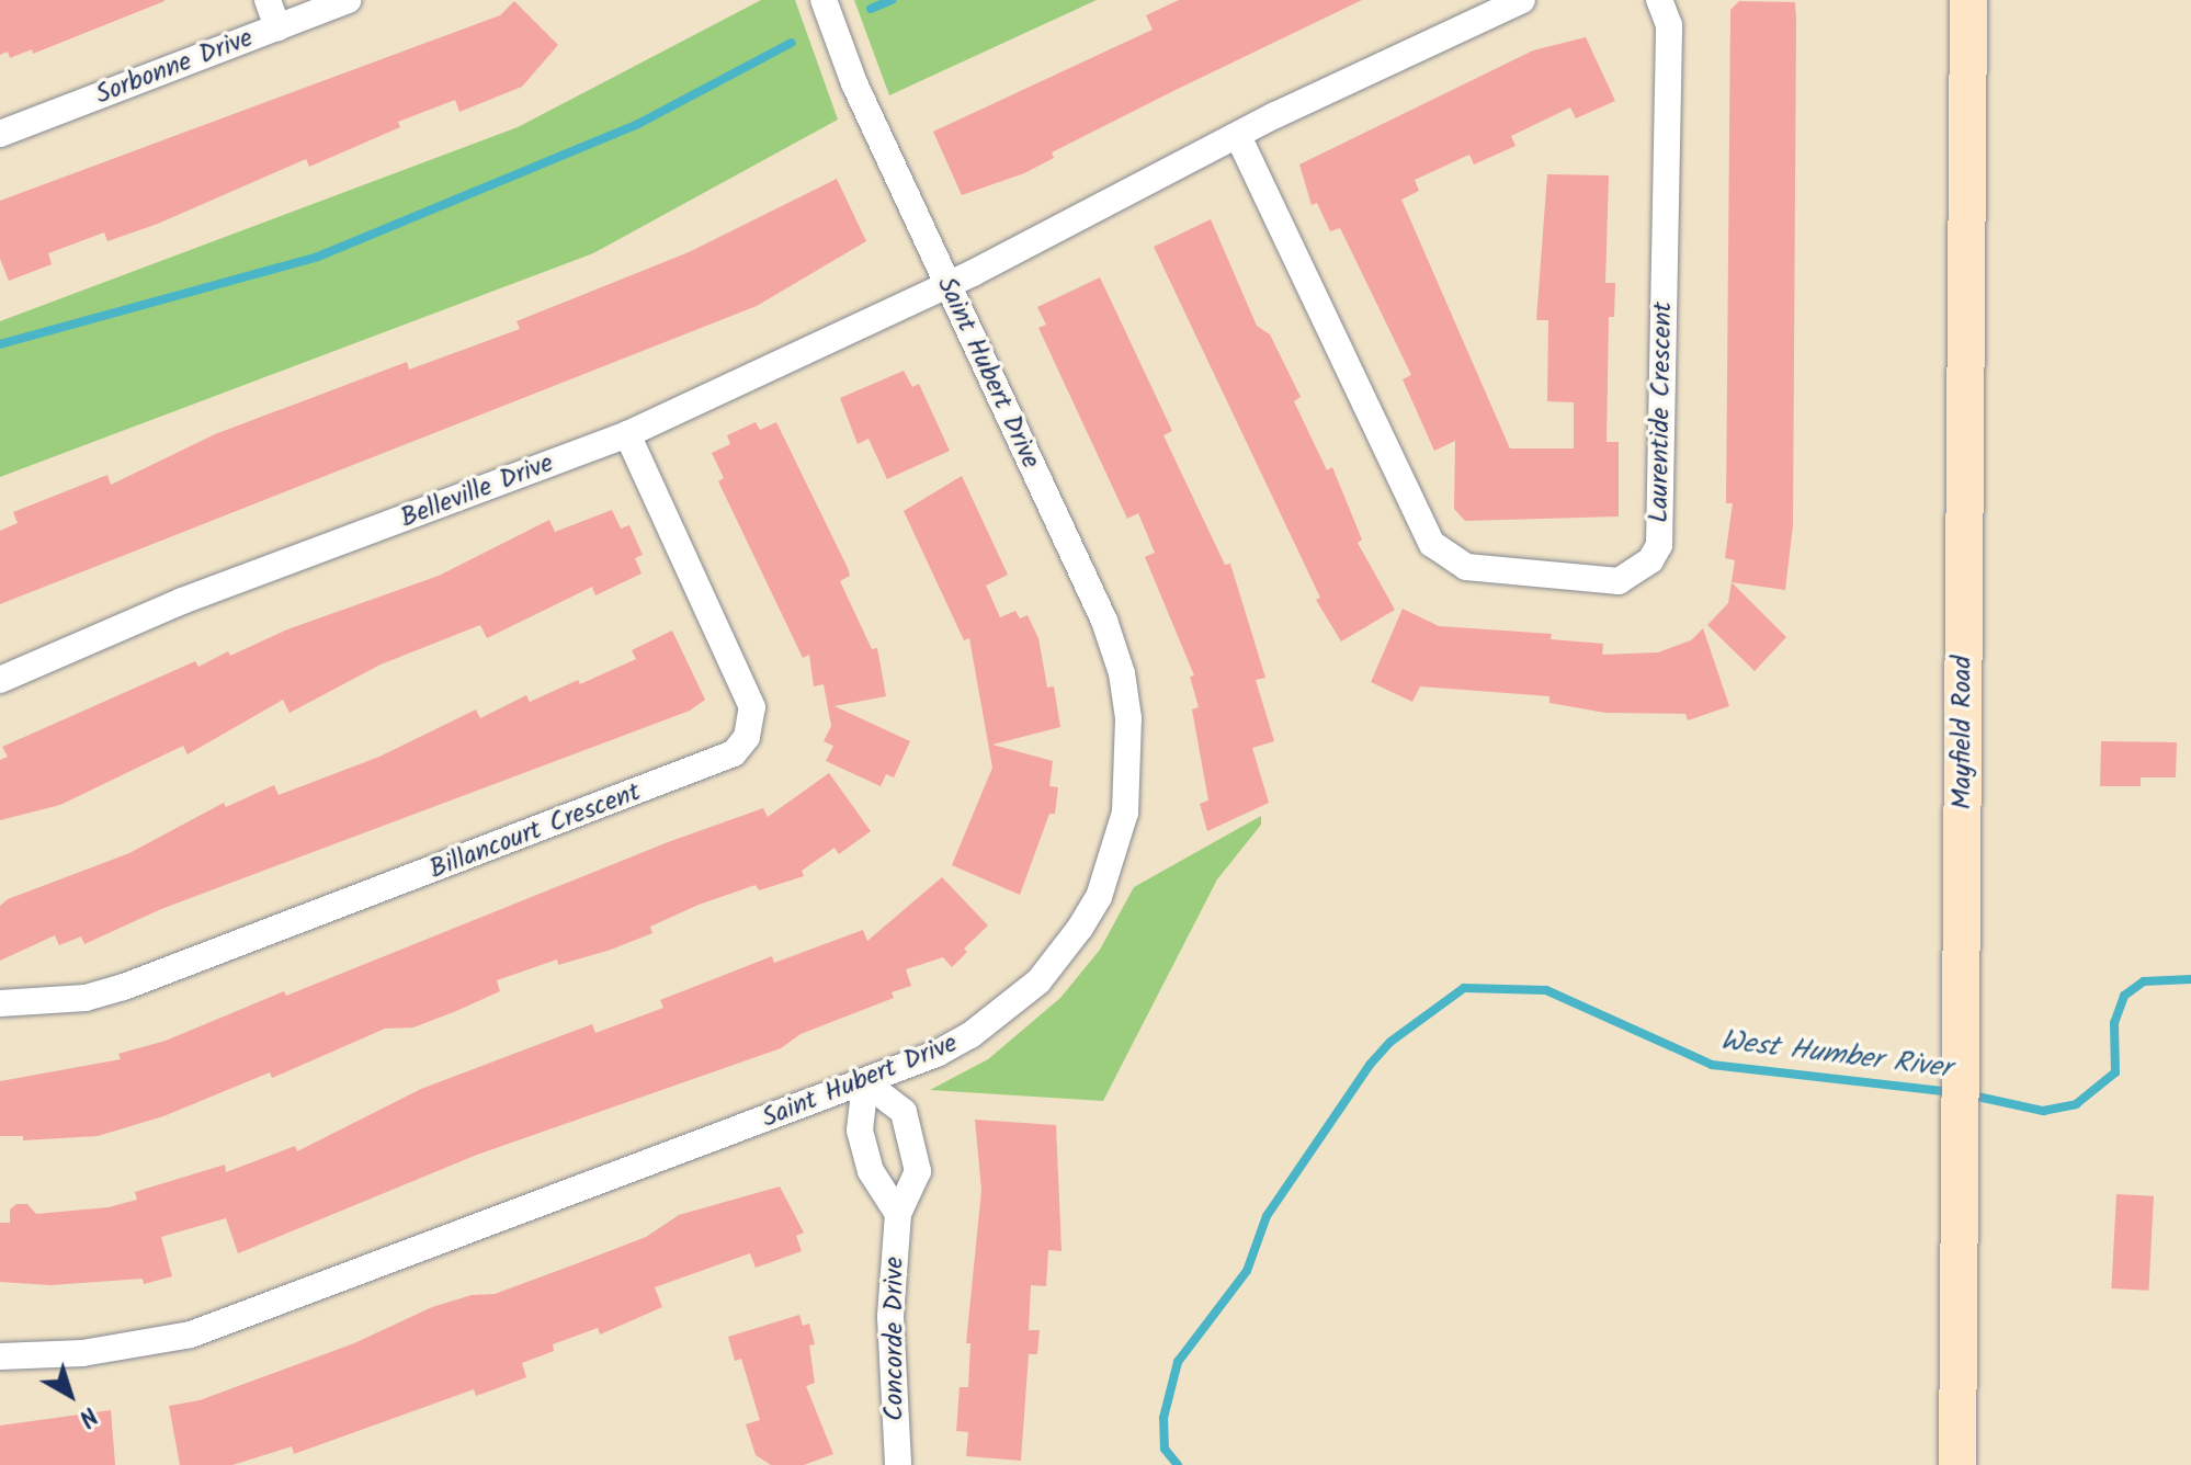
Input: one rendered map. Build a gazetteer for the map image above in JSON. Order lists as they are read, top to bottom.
{
  "streets": {
    "main road": ["Mayfield Road"],
    "street": [
      "Sorbonne Drive",
      "Saint Hubert Drive",
      "Laurentide Crescent",
      "Belleville Drive",
      "Billancourt Crescent",
      "Concorde Drive"
    ]
  },
  "crossings": [
    ["Saint Hubert Drive", "Belleville Drive"],
    ["Saint Hubert Drive", "Concorde Drive"],
    ["Belleville Drive", "Billancourt Crescent"]
  ],
  "water": ["West Humber River"],
  "north": "bottom right"
}
